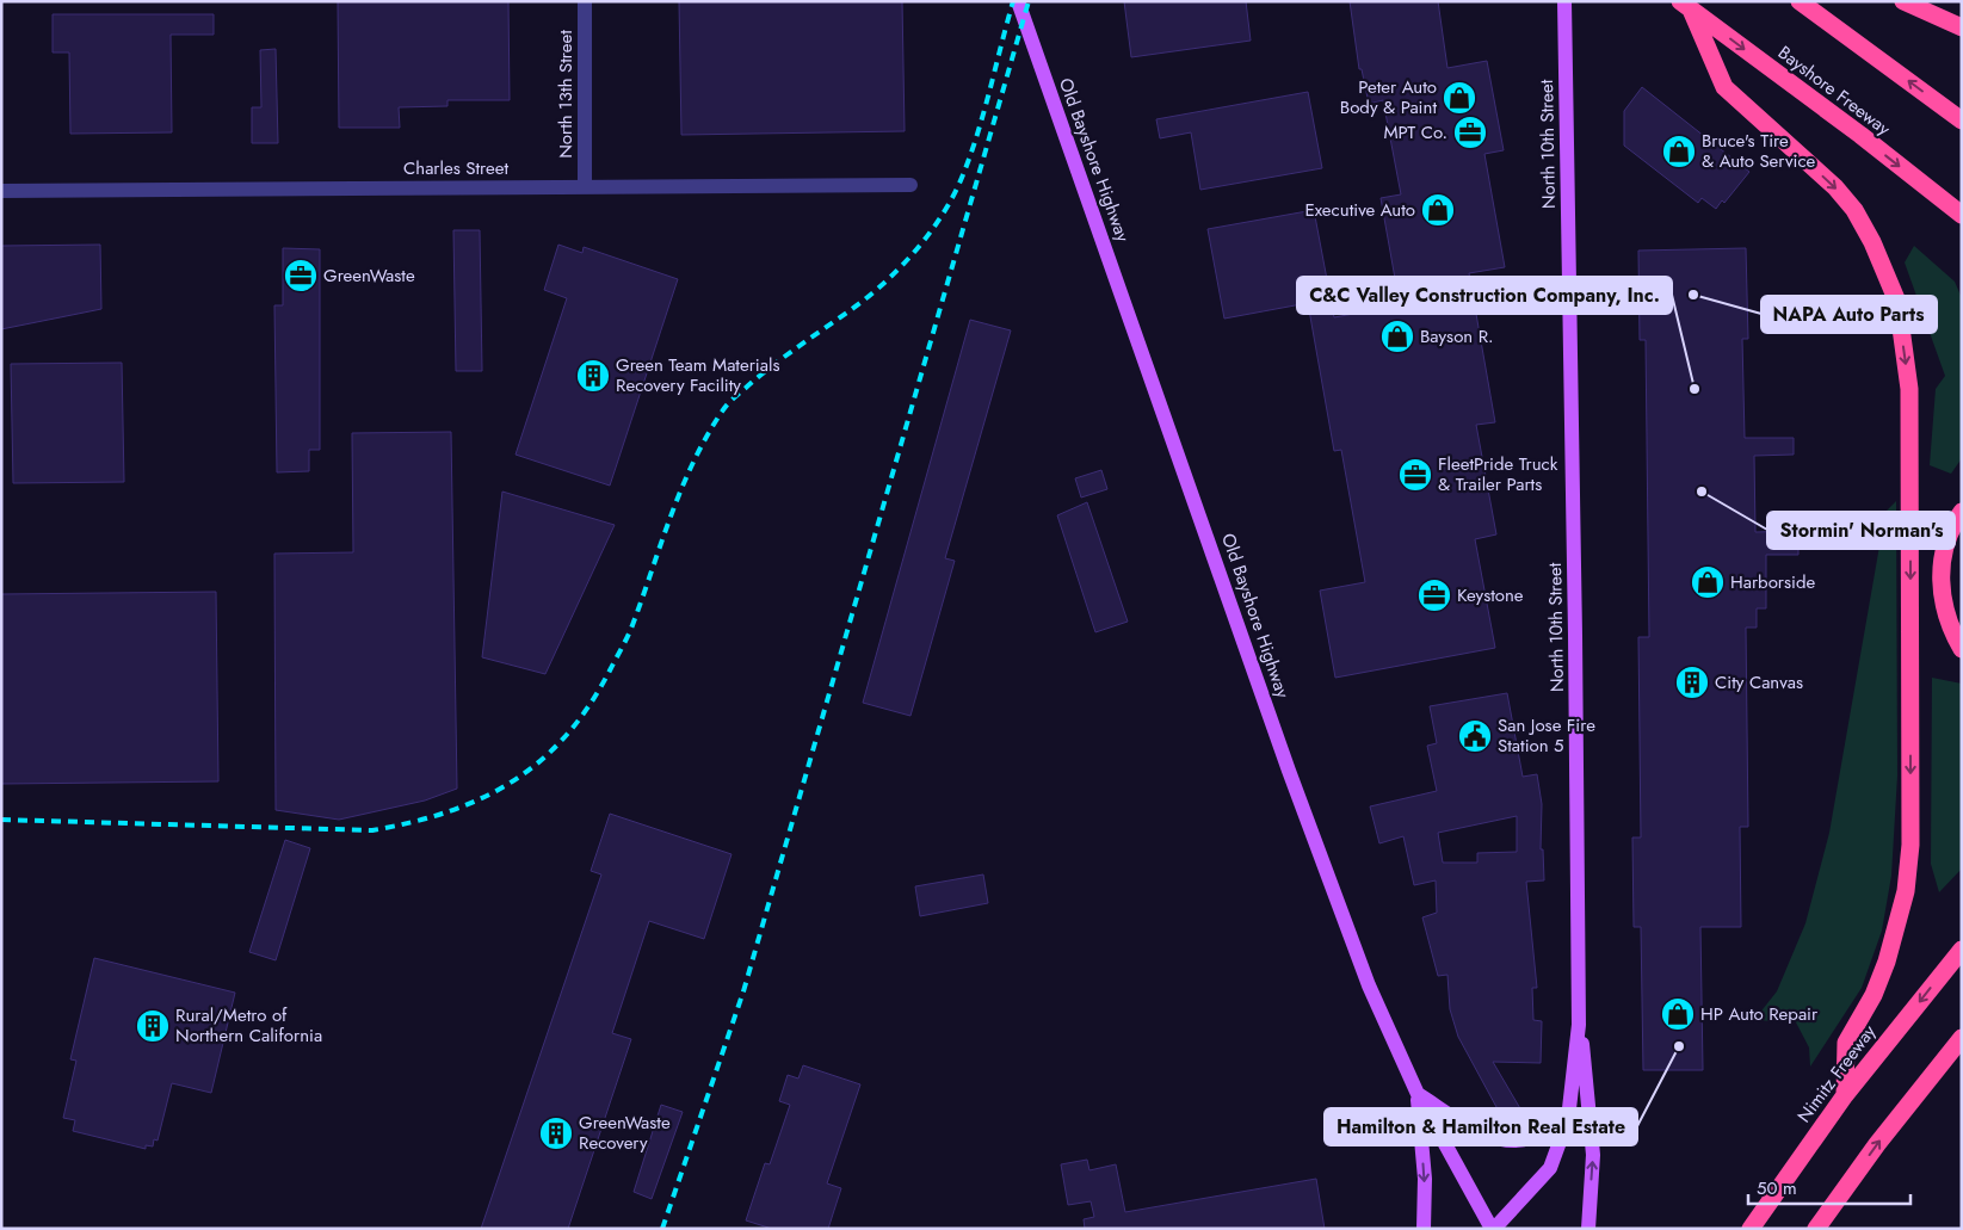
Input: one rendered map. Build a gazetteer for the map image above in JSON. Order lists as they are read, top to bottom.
{
  "streets": {
    "highway": ["Bayshore Freeway", "Nimitz Freeway"],
    "main road": ["North 10th Street", "Old Bayshore Highway"],
    "street": ["North 13th Street", "Charles Street"]
  },
  "crossings": [
    ["North 13th Street", "Charles Street"],
    ["North 10th Street", "Old Bayshore Highway"]
  ],
  "places": {
    "shop": [
      "Peter Auto Body & Paint",
      "Bruce's Tire & Auto Service",
      "Executive Auto",
      "Bayson R.",
      "Harborside",
      "HP Auto Repair"
    ],
    "office": [
      "MPT Co.",
      "GreenWaste",
      "FleetPride Truck & Trailer Parts",
      "Keystone"
    ],
    "other": [
      "NAPA Auto Parts",
      "C&C Valley Construction Company, Inc.",
      "Stormin' Norman's",
      "Hamilton & Hamilton Real Estate"
    ],
    "building": [
      "Green Team Materials Recovery Facility",
      "City Canvas",
      "Rural/Metro of Northern California",
      "GreenWaste Recovery"
    ],
    "public building": ["San Jose Fire Station 5"]
  },
  "scale_bar": "50 m"
}
